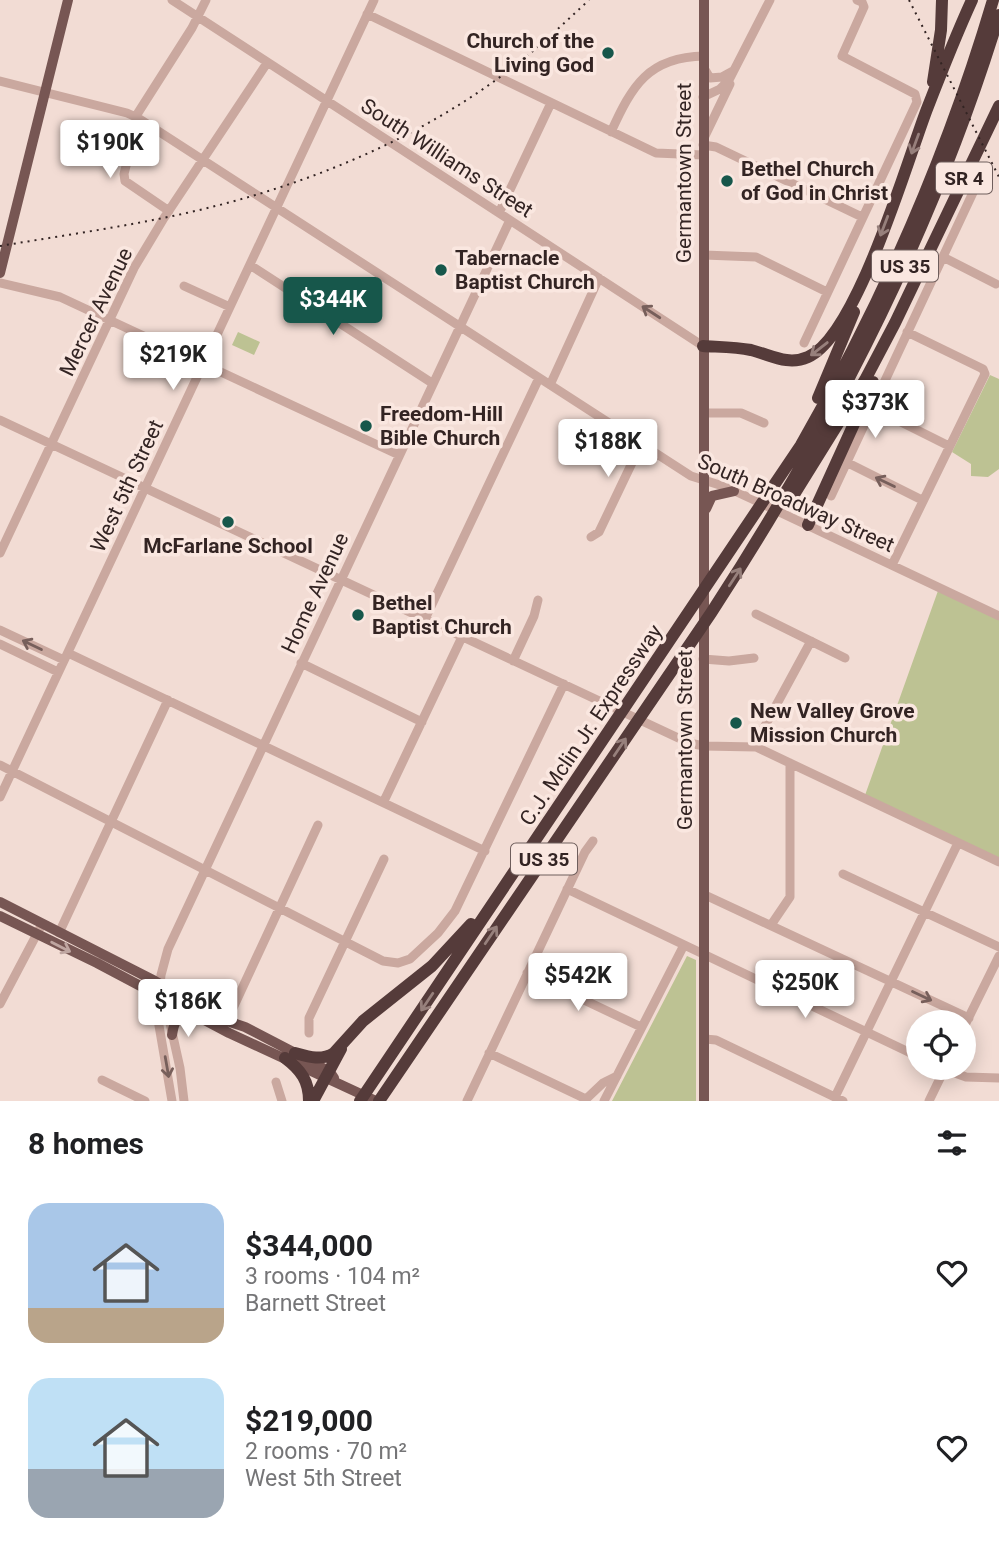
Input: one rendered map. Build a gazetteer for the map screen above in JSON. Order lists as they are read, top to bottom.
{
  "streets": {
    "highway": ["SR 4", "US 35", "C.J. Mclin Jr. Expressway"],
    "main road": ["Germantown Street"],
    "street": [
      "South Williams Street",
      "Mercer Avenue",
      "West 5th Street",
      "South Broadway Street",
      "Home Avenue"
    ]
  },
  "crossings": [
    ["South Williams Street", "Germantown Street"],
    ["South Williams Street", "Mercer Avenue"],
    ["South Williams Street", "West 5th Street"],
    ["South Williams Street", "Home Avenue"],
    ["Germantown Street", "South Broadway Street"],
    ["SR 4", "US 35"],
    ["SR 4", "C.J. Mclin Jr. Expressway"],
    ["US 35", "C.J. Mclin Jr. Expressway"],
    ["Mercer Avenue", "South Broadway Street"],
    ["West 5th Street", "South Broadway Street"],
    ["South Broadway Street", "Home Avenue"]
  ],
  "places": [
    "Church of the Living God",
    "Bethel Church of God in Christ",
    "Tabernacle Baptist Church",
    "Freedom-Hill Bible Church",
    "McFarlane School",
    "Bethel Baptist Church",
    "New Valley Grove Mission Church"
  ],
  "page": {
    "price": [
      "$190K",
      "$344K",
      "$219K",
      "$373K",
      "$188K",
      "$542K",
      "$250K",
      "$186K"
    ],
    "heading": "8 homes",
    "list": [
      {
        "name": "$344,000",
        "note": "3 rooms · 104 m² · Barnett Street"
      },
      {
        "name": "$219,000",
        "note": "2 rooms · 70 m² · West 5th Street"
      }
    ]
  }
}
